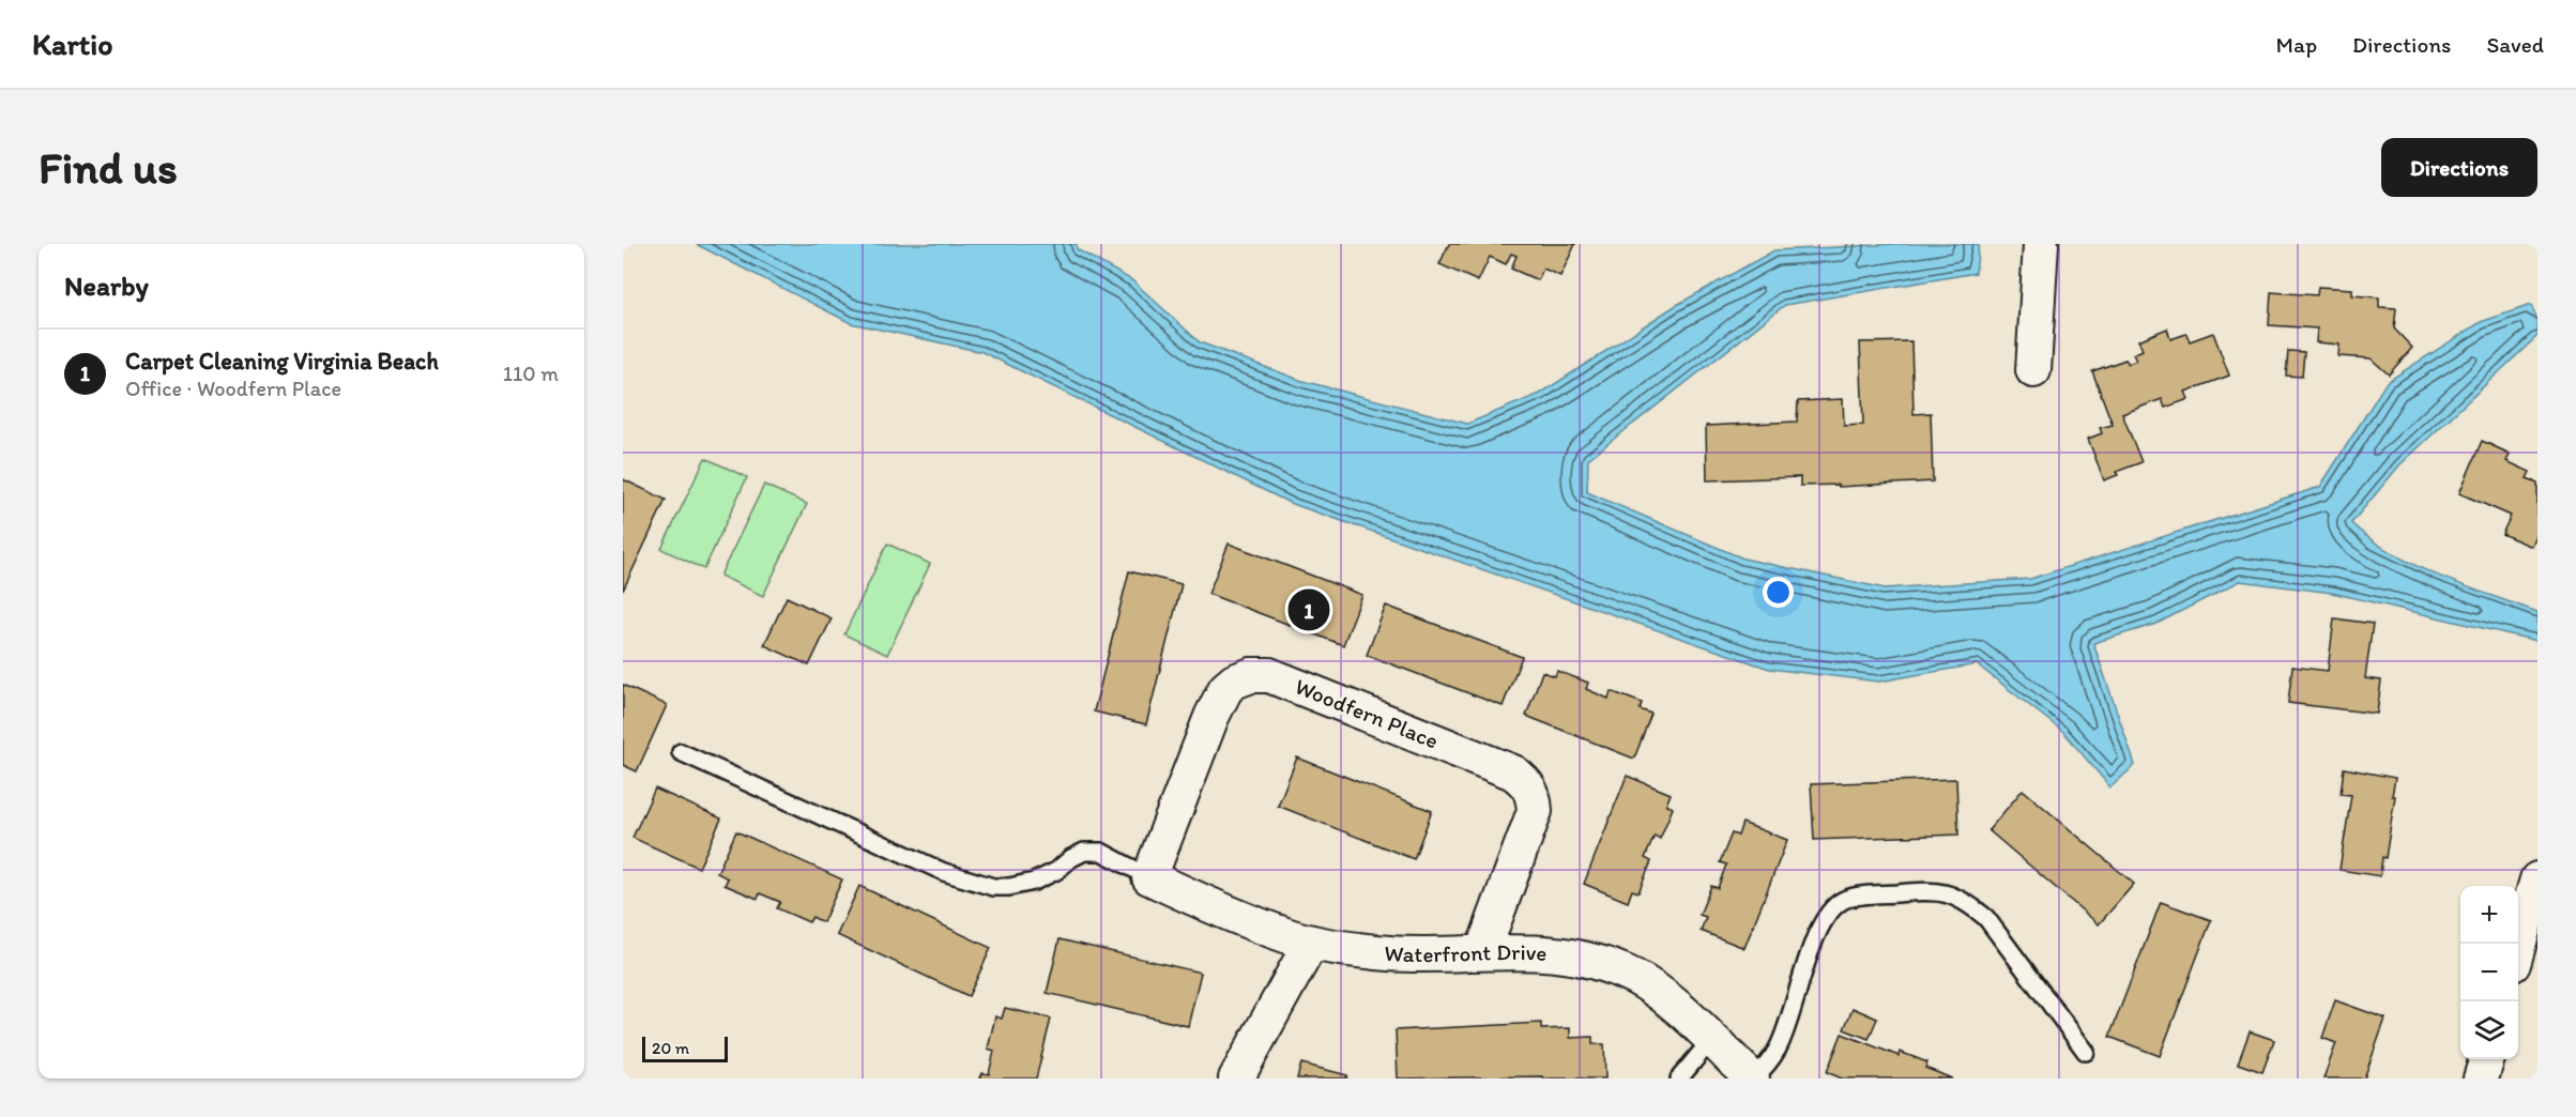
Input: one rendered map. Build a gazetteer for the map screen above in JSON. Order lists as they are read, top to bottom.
{
  "streets": {
    "street": ["Woodfern Place", "Waterfront Drive"]
  },
  "crossings": [
    ["Woodfern Place", "Waterfront Drive"]
  ],
  "scale_bar": "20 m",
  "page": {
    "header": "Kartio",
    "nav": ["Map", "Directions", "Saved"],
    "buttons": "Directions",
    "title": "Find us",
    "heading": "Nearby",
    "list": [
      {
        "mark": "1",
        "name": "Carpet Cleaning Virginia Beach",
        "note": "Office · Woodfern Place",
        "value": "110 m"
      }
    ],
    "pins": "1",
    "map_buttons": ["+", "−"],
    "scale": "20 m"
  }
}
